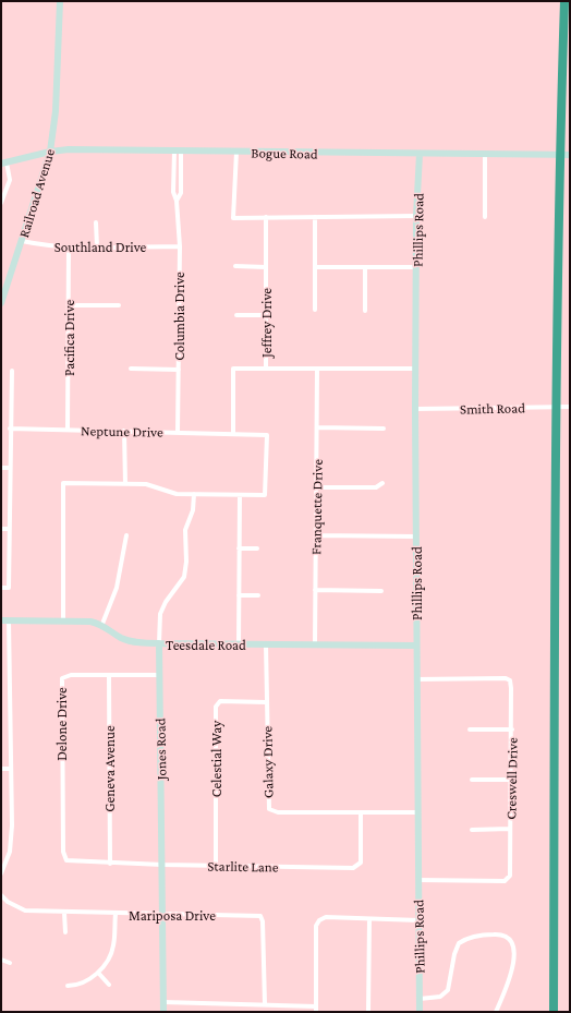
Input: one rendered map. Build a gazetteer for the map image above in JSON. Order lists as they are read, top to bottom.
{
  "streets": {
    "street": [
      "Bogue Road",
      "Railroad Avenue",
      "Phillips Road",
      "Southland Drive",
      "Columbia Drive",
      "Jeffrey Drive",
      "Pacifica Drive",
      "Smith Road",
      "Neptune Drive",
      "Franquette Drive",
      "Teesdale Road",
      "Delone Drive",
      "Jones Road",
      "Celestial Way",
      "Galaxy Drive",
      "Geneva Avenue",
      "Creswell Drive",
      "Starlite Lane",
      "Mariposa Drive"
    ]
  },
  "crossings": [
    ["Bogue Road", "Railroad Avenue"],
    ["Bogue Road", "Phillips Road"],
    ["Bogue Road", "Columbia Drive"],
    ["Railroad Avenue", "Southland Drive"],
    ["Phillips Road", "Smith Road"],
    ["Phillips Road", "Teesdale Road"],
    ["Phillips Road", "Galaxy Drive"],
    ["Phillips Road", "Creswell Drive"],
    ["Southland Drive", "Columbia Drive"],
    ["Southland Drive", "Pacifica Drive"],
    ["Columbia Drive", "Neptune Drive"],
    ["Jeffrey Drive", "Neptune Drive"],
    ["Pacifica Drive", "Neptune Drive"],
    ["Franquette Drive", "Teesdale Road"],
    ["Teesdale Road", "Jones Road"],
    ["Teesdale Road", "Galaxy Drive"],
    ["Delone Drive", "Jones Road"],
    ["Delone Drive", "Geneva Avenue"],
    ["Delone Drive", "Starlite Lane"],
    ["Jones Road", "Starlite Lane"],
    ["Jones Road", "Mariposa Drive"],
    ["Celestial Way", "Galaxy Drive"],
    ["Celestial Way", "Starlite Lane"],
    ["Galaxy Drive", "Starlite Lane"],
    ["Geneva Avenue", "Starlite Lane"]
  ]
}
